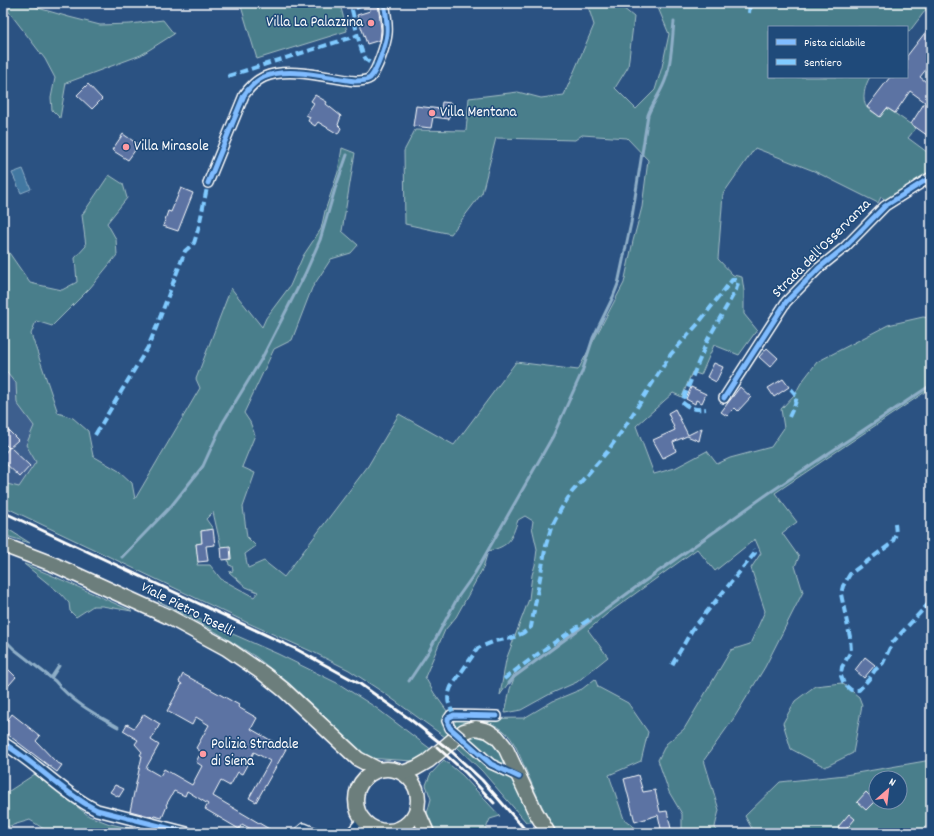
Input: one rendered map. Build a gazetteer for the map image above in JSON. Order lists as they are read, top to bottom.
{
  "streets": {
    "main road": ["Viale Pietro Toselli"],
    "street": ["Strada dell'Osservanza"]
  },
  "places": [
    "Villa La Palazzina",
    "Villa Mentana",
    "Villa Mirasole",
    "Polizia Stradale di Siena"
  ],
  "legend": ["Pista ciclabile", "Sentiero"],
  "north": "top right"
}
